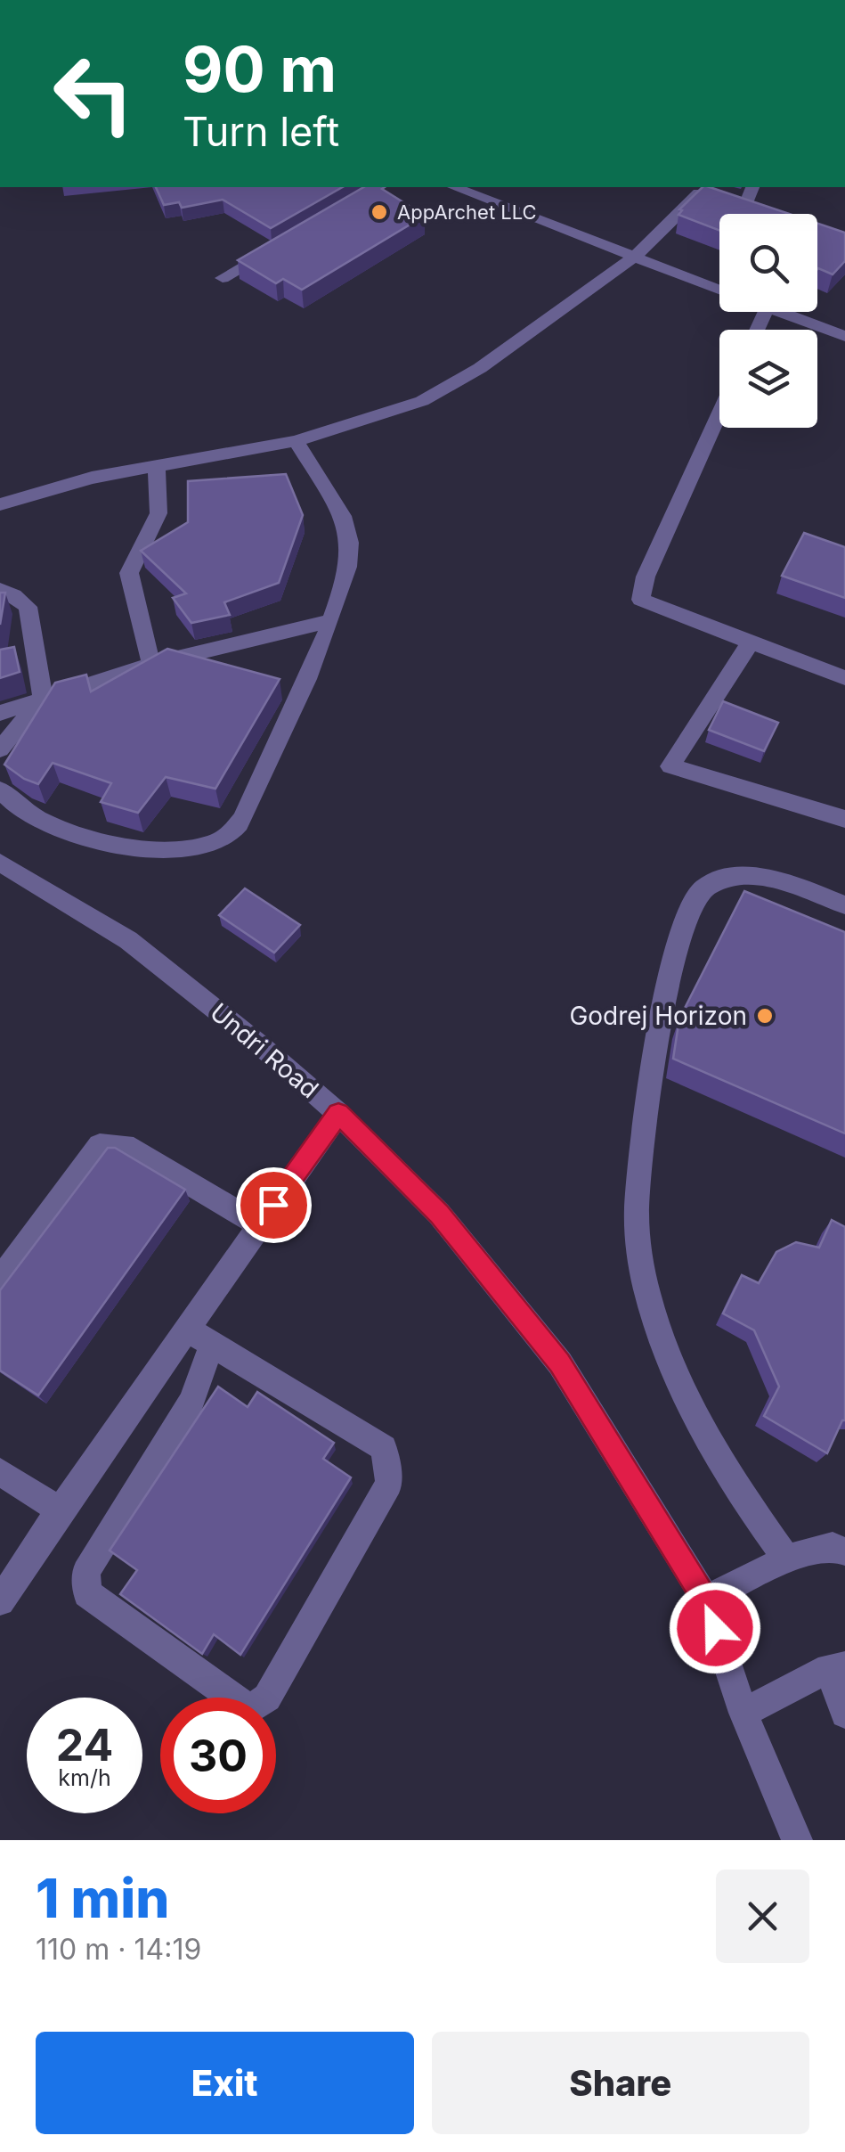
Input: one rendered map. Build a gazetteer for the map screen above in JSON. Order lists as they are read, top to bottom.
{
  "streets": {
    "street": ["Undri Road"]
  },
  "places": ["AppArchet LLC", "Godrej Horizon"],
  "page": {
    "turn": ["90 m", "Turn left"],
    "speed": "24 km/h",
    "limit": "30",
    "heading": ["1 min", "110 m · 14:19"],
    "buttons": ["Exit", "Share"]
  }
}
